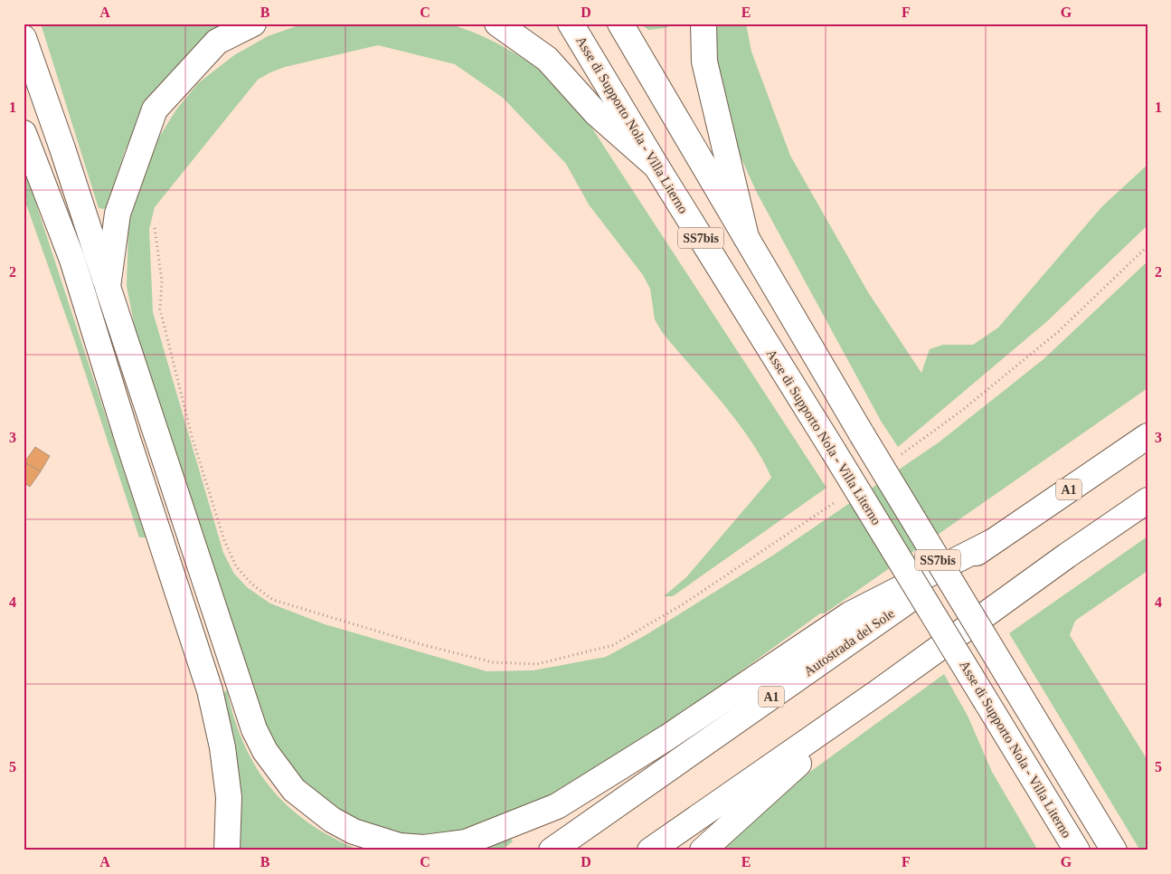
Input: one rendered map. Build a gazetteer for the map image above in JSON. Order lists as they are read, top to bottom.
{
  "streets": {
    "highway": [
      "Asse di Supporto Nola - Villa Literno",
      "SS7bis",
      "A1",
      "Autostrada del Sole"
    ]
  },
  "grid": {
    "columns": [
      "A",
      "B",
      "C",
      "D",
      "E",
      "F",
      "G"
    ],
    "rows": [
      "1",
      "2",
      "3",
      "4",
      "5"
    ]
  }
}
